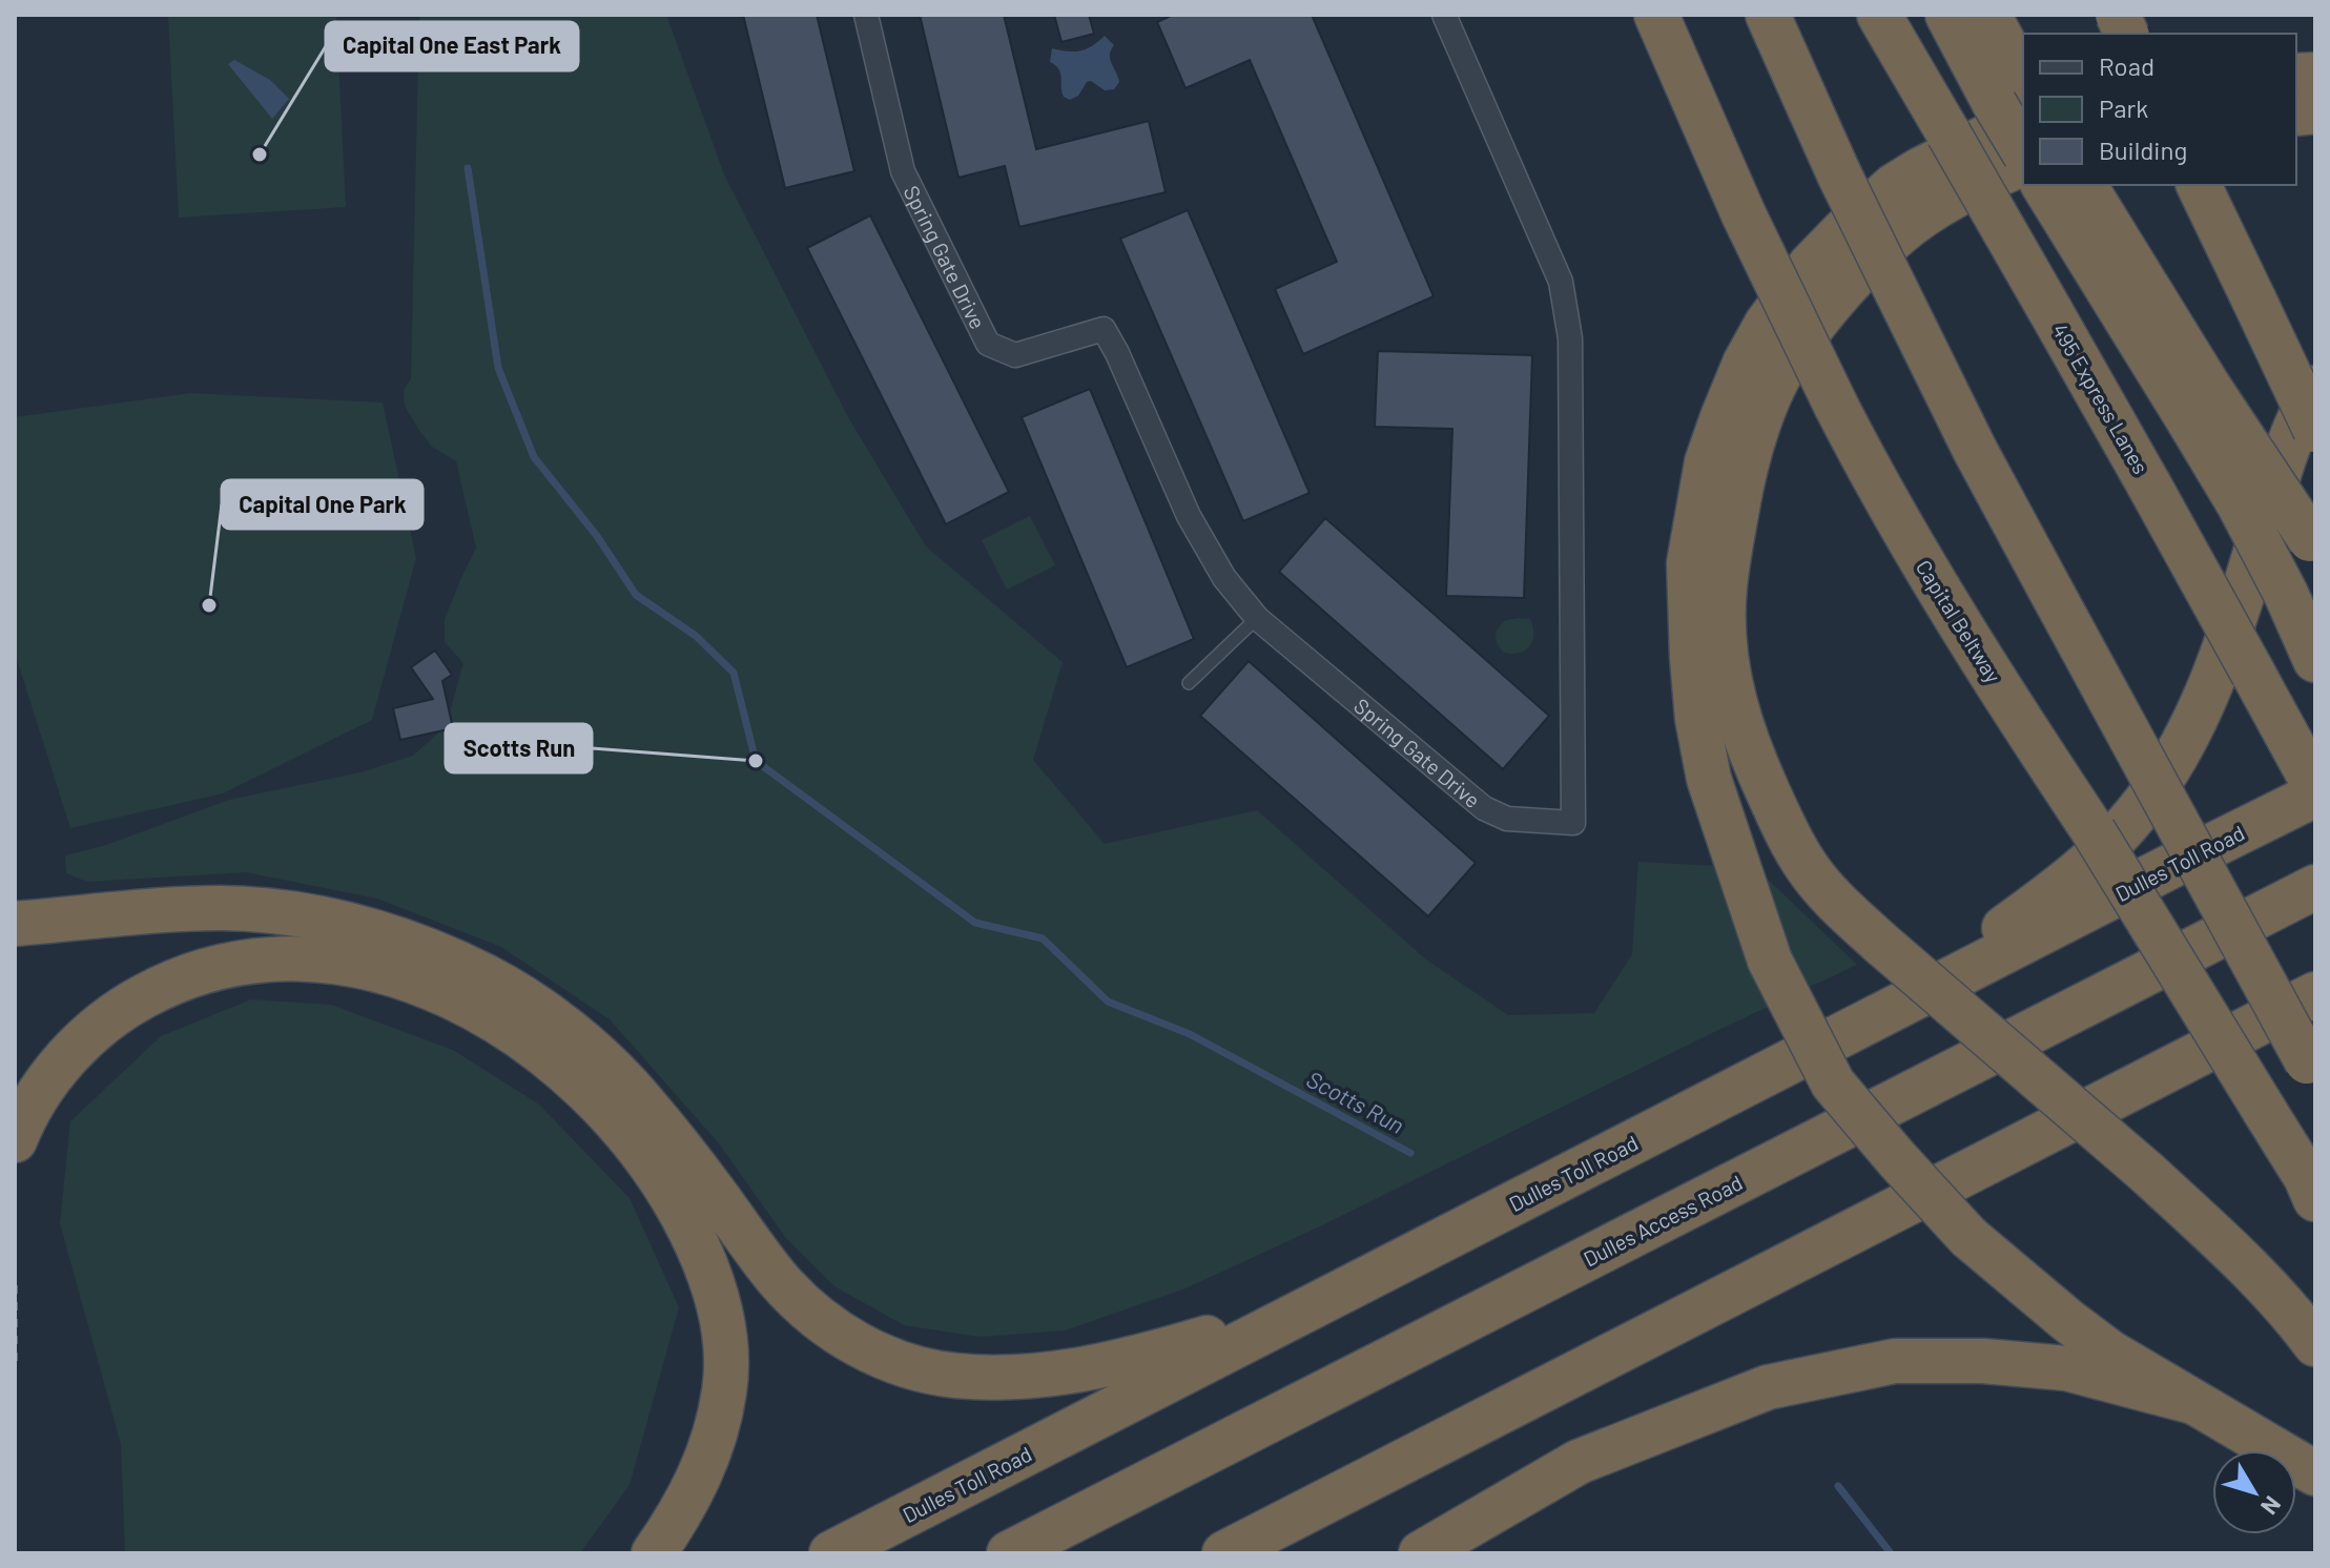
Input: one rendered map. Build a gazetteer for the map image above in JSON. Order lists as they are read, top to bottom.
{
  "streets": {
    "highway": [
      "495 Express Lanes",
      "Capital Beltway",
      "Dulles Toll Road",
      "Dulles Access Road"
    ],
    "street": ["Spring Gate Drive"]
  },
  "crossings": [
    ["495 Express Lanes", "Dulles Toll Road"]
  ],
  "water": ["Scotts Run"],
  "places": ["Capital One East Park", "Capital One Park", "Scotts Run"],
  "legend": ["Road", "Park", "Building"],
  "north": "bottom right"
}
